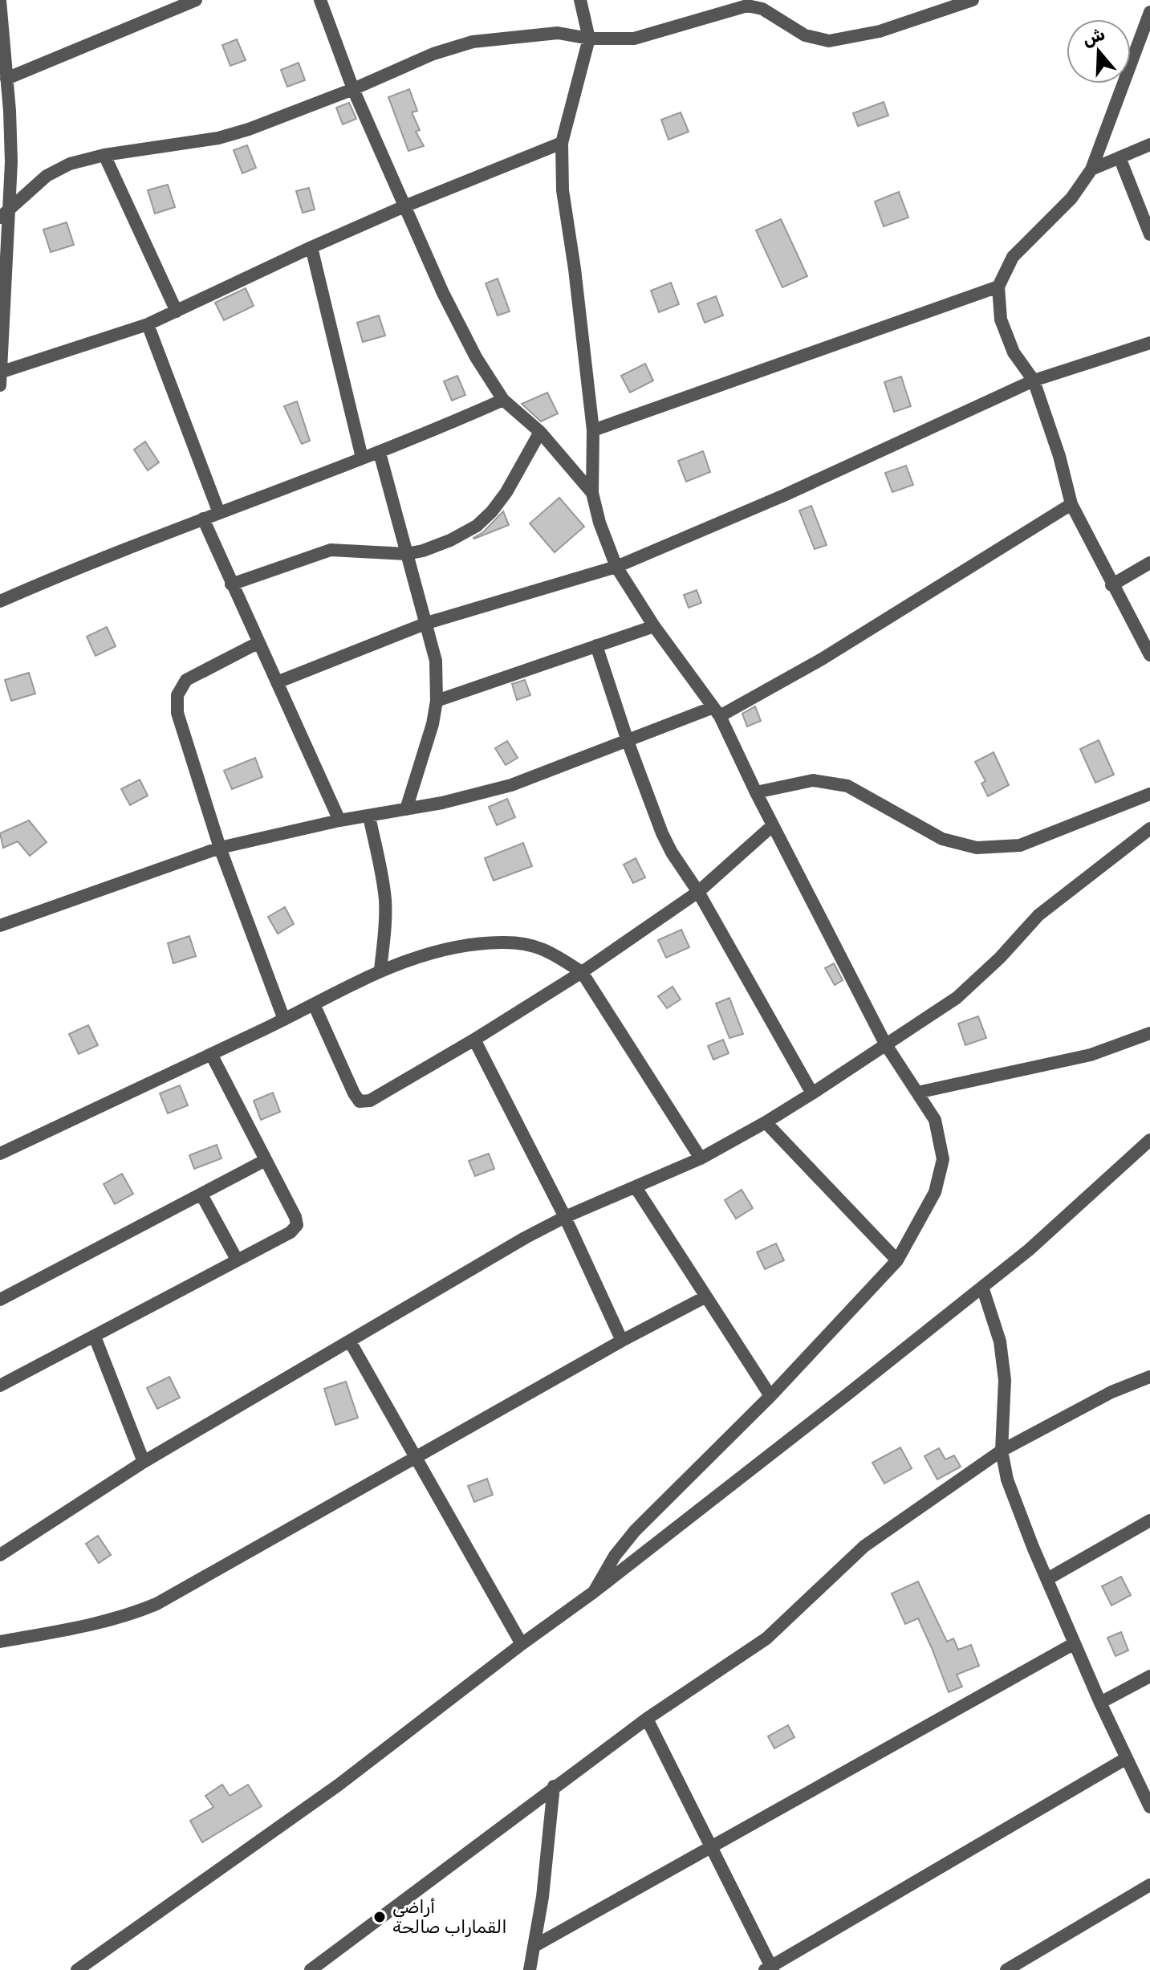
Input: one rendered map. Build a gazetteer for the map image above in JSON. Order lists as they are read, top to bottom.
{
  "places": ["أراضي القماراب صالحة"],
  "north": "top"
}
